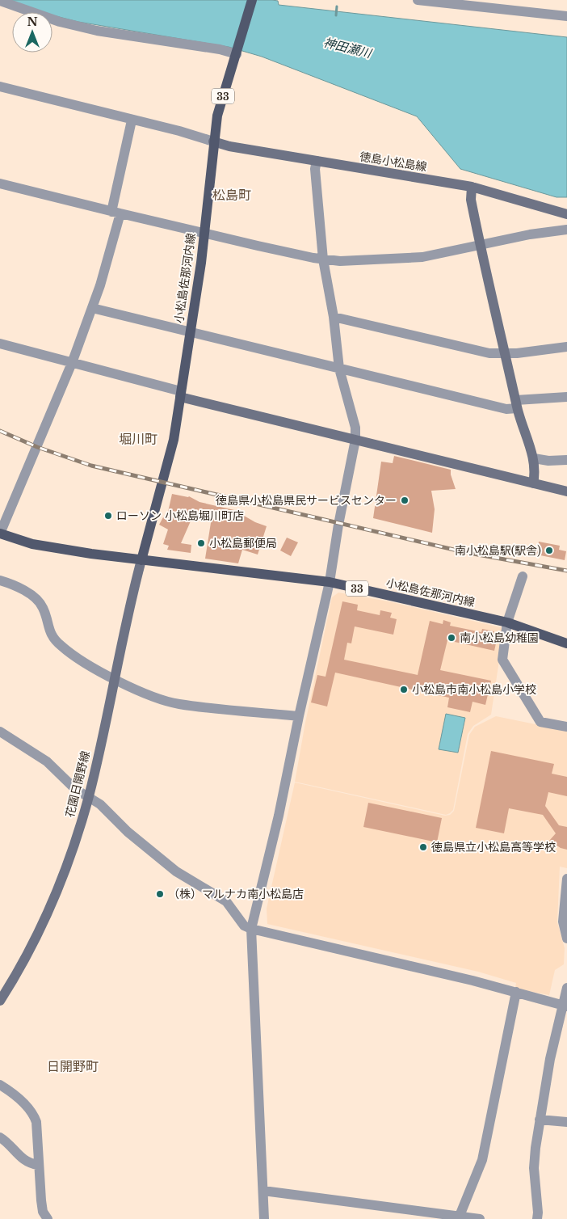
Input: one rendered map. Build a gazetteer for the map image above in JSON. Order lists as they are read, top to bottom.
{
  "streets": {
    "main road": [
      "33",
      "徳島小松島線",
      "小松島佐那河内線",
      "花園日開野線"
    ]
  },
  "crossings": [
    ["徳島小松島線", "小松島佐那河内線"],
    ["小松島佐那河内線", "花園日開野線"]
  ],
  "districts": ["松島町", "堀川町", "日開野町"],
  "water": ["神田瀬川"],
  "places": [
    "徳島県小松島県民サービスセンター",
    "ローソン 小松島堀川町店",
    "小松島郵便局",
    "南小松島駅(駅舎)",
    "南小松島幼稚園",
    "小松島市南小松島小学校",
    "徳島県立小松島高等学校",
    "（株）マルナカ南小松島店"
  ],
  "north": "top"
}
